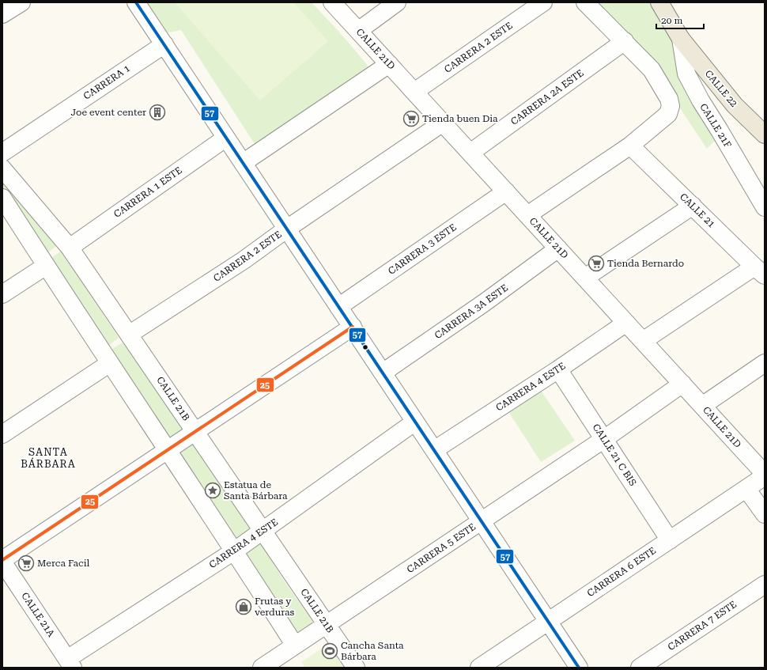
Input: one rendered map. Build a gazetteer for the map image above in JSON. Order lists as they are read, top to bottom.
{
  "streets": {
    "main road": ["CALLE 22"],
    "street": [
      "CARRERA 2 ESTE",
      "CALLE 21D",
      "CARRERA 1",
      "CARRERA 2A ESTE",
      "CALLE 21F",
      "CARRERA 1 ESTE",
      "CALLE 21",
      "CARRERA 3 ESTE",
      "CARRERA 3A ESTE",
      "CARRERA 4 ESTE",
      "CALLE 21B",
      "CALLE 21 C BIS",
      "CARRERA 5 ESTE",
      "CARRERA 6 ESTE",
      "CALLE 21A",
      "CARRERA 7 ESTE"
    ]
  },
  "crossings": [
    ["CARRERA 2 ESTE", "CALLE 21D"],
    ["CARRERA 2 ESTE", "CALLE 21B"],
    ["CALLE 21D", "CARRERA 2A ESTE"],
    ["CALLE 21D", "CARRERA 3 ESTE"],
    ["CALLE 21D", "CARRERA 3A ESTE"],
    ["CALLE 21D", "CARRERA 4 ESTE"],
    ["CALLE 21D", "CARRERA 5 ESTE"],
    ["CALLE 22", "CALLE 21F"],
    ["CARRERA 1 ESTE", "CALLE 21B"],
    ["CARRERA 4 ESTE", "CALLE 21B"],
    ["CARRERA 4 ESTE", "CALLE 21 C BIS"],
    ["CARRERA 4 ESTE", "CALLE 21A"],
    ["CALLE 21B", "CARRERA 5 ESTE"],
    ["CALLE 21 C BIS", "CARRERA 5 ESTE"],
    ["CALLE 21 C BIS", "CARRERA 6 ESTE"]
  ],
  "districts": ["SANTA BÁRBARA"],
  "places": {
    "building": ["Joe event center"],
    "supermarket": ["Tienda buen Dia", "Tienda Bernardo", "Merca Facil"],
    "place": ["Estatua de Santa Bárbara"],
    "shop": ["Frutas y verduras"],
    "sports": ["Cancha Santa Bárbara"]
  },
  "lines": ["transit line 57", "transit line 25"],
  "scale_bar": "20 m"
}
